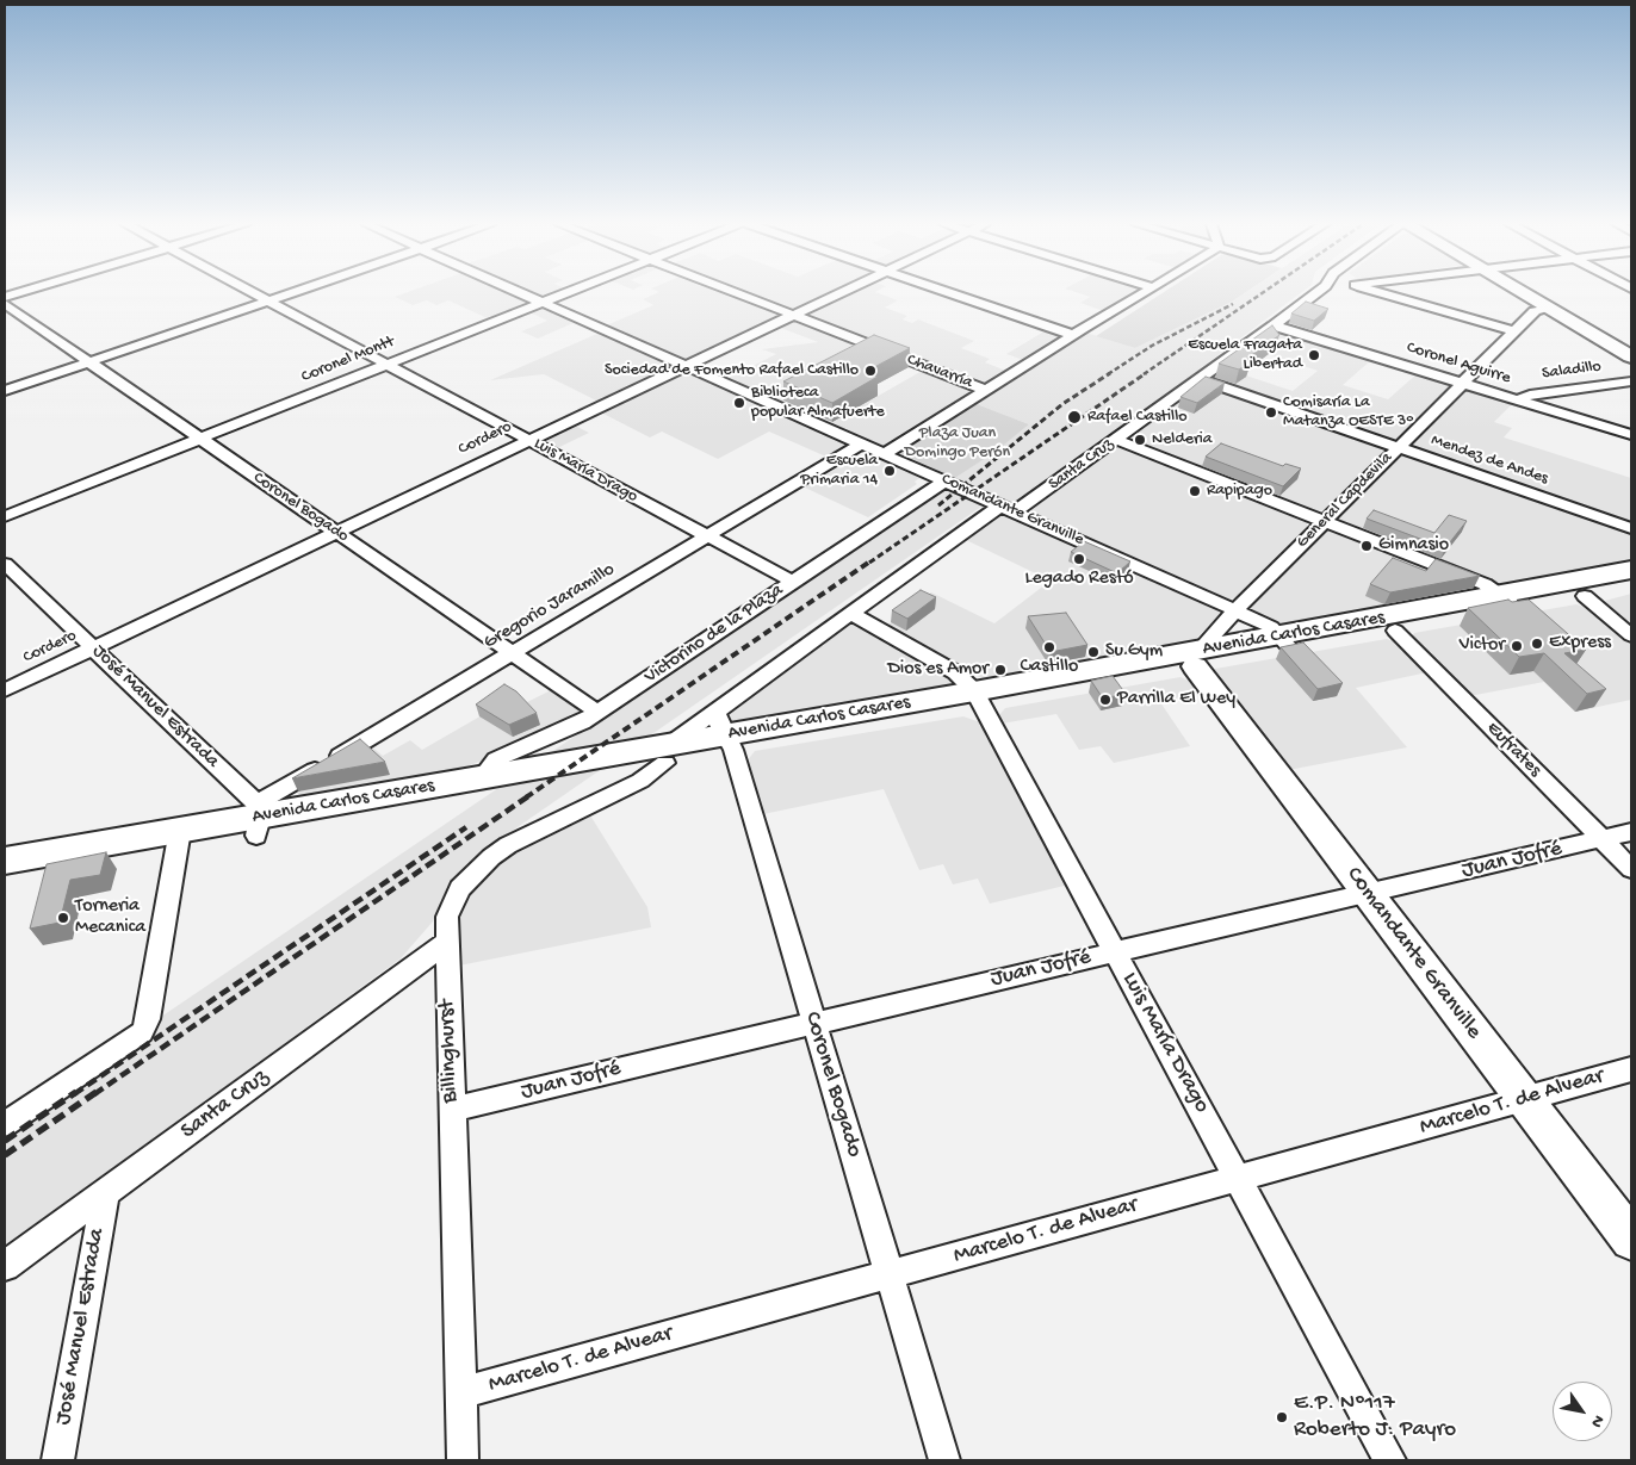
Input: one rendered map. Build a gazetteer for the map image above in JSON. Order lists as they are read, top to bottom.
{
  "streets": {
    "main road": ["Avenida Carlos Casares"],
    "street": [
      "Coronel Montt",
      "Coronel Aguirre",
      "Saladillo",
      "Chavarría",
      "Cordero",
      "Mendez de Andes",
      "Santa Cruz",
      "Luis María Drago",
      "General Capdevila",
      "Coronel Bogado",
      "Comandante Granville",
      "Gregorio Jaramillo",
      "Victorino de la Plaza",
      "José Manuel Estrada",
      "Eufrates",
      "Juan Jofré",
      "Billinghurst",
      "Marcelo T. de Alvear"
    ]
  },
  "crossings": [
    ["Coronel Montt", "Luis María Drago"],
    ["Coronel Montt", "Coronel Bogado"],
    ["Coronel Montt", "Comandante Granville"],
    ["Coronel Aguirre", "Saladillo"],
    ["Coronel Aguirre", "Santa Cruz"],
    ["Coronel Aguirre", "General Capdevila"],
    ["Chavarría", "Cordero"],
    ["Cordero", "Luis María Drago"],
    ["Cordero", "Coronel Bogado"],
    ["Cordero", "Comandante Granville"],
    ["Cordero", "José Manuel Estrada"],
    ["Mendez de Andes", "Santa Cruz"],
    ["Mendez de Andes", "General Capdevila"],
    ["Santa Cruz", "Luis María Drago"],
    ["Santa Cruz", "Coronel Bogado"],
    ["Santa Cruz", "Comandante Granville"],
    ["Santa Cruz", "Avenida Carlos Casares"],
    ["Santa Cruz", "José Manuel Estrada"],
    ["Santa Cruz", "Billinghurst"],
    ["Luis María Drago", "Gregorio Jaramillo"],
    ["Luis María Drago", "Victorino de la Plaza"],
    ["Luis María Drago", "Avenida Carlos Casares"],
    ["Luis María Drago", "Juan Jofré"],
    ["Luis María Drago", "Marcelo T. de Alvear"],
    ["General Capdevila", "Comandante Granville"],
    ["General Capdevila", "Avenida Carlos Casares"],
    ["Coronel Bogado", "Gregorio Jaramillo"],
    ["Coronel Bogado", "Victorino de la Plaza"],
    ["Coronel Bogado", "Avenida Carlos Casares"],
    ["Coronel Bogado", "Juan Jofré"],
    ["Coronel Bogado", "Marcelo T. de Alvear"],
    ["Comandante Granville", "Gregorio Jaramillo"],
    ["Comandante Granville", "Victorino de la Plaza"],
    ["Comandante Granville", "Avenida Carlos Casares"],
    ["Comandante Granville", "Juan Jofré"],
    ["Comandante Granville", "Marcelo T. de Alvear"],
    ["Gregorio Jaramillo", "Avenida Carlos Casares"],
    ["Gregorio Jaramillo", "José Manuel Estrada"],
    ["Victorino de la Plaza", "Avenida Carlos Casares"],
    ["Avenida Carlos Casares", "José Manuel Estrada"],
    ["Avenida Carlos Casares", "Eufrates"],
    ["Avenida Carlos Casares", "Billinghurst"],
    ["Eufrates", "Juan Jofré"],
    ["Juan Jofré", "Billinghurst"],
    ["Billinghurst", "Marcelo T. de Alvear"]
  ],
  "parks": ["Plaza Juan Domingo Perón"],
  "places": [
    "Escuela Fragata Libertad",
    "Sociedad de Fomento Rafael Castillo",
    "Biblioteca popular Almafuerte",
    "Comisaría La Matanza OESTE 3°",
    "Rafael Castillo",
    "Nelderia",
    "Escuela Primaria 14",
    "Rapipago",
    "Gimnasio",
    "Legado Restó",
    "Express",
    "Victor",
    "Castillo",
    "Su Gym",
    "Dios es Amor",
    "Parrilla El Wey",
    "Torneria Mecanica",
    "E.P. Nº117 Roberto J. Payro"
  ],
  "north": "bottom right"
}
